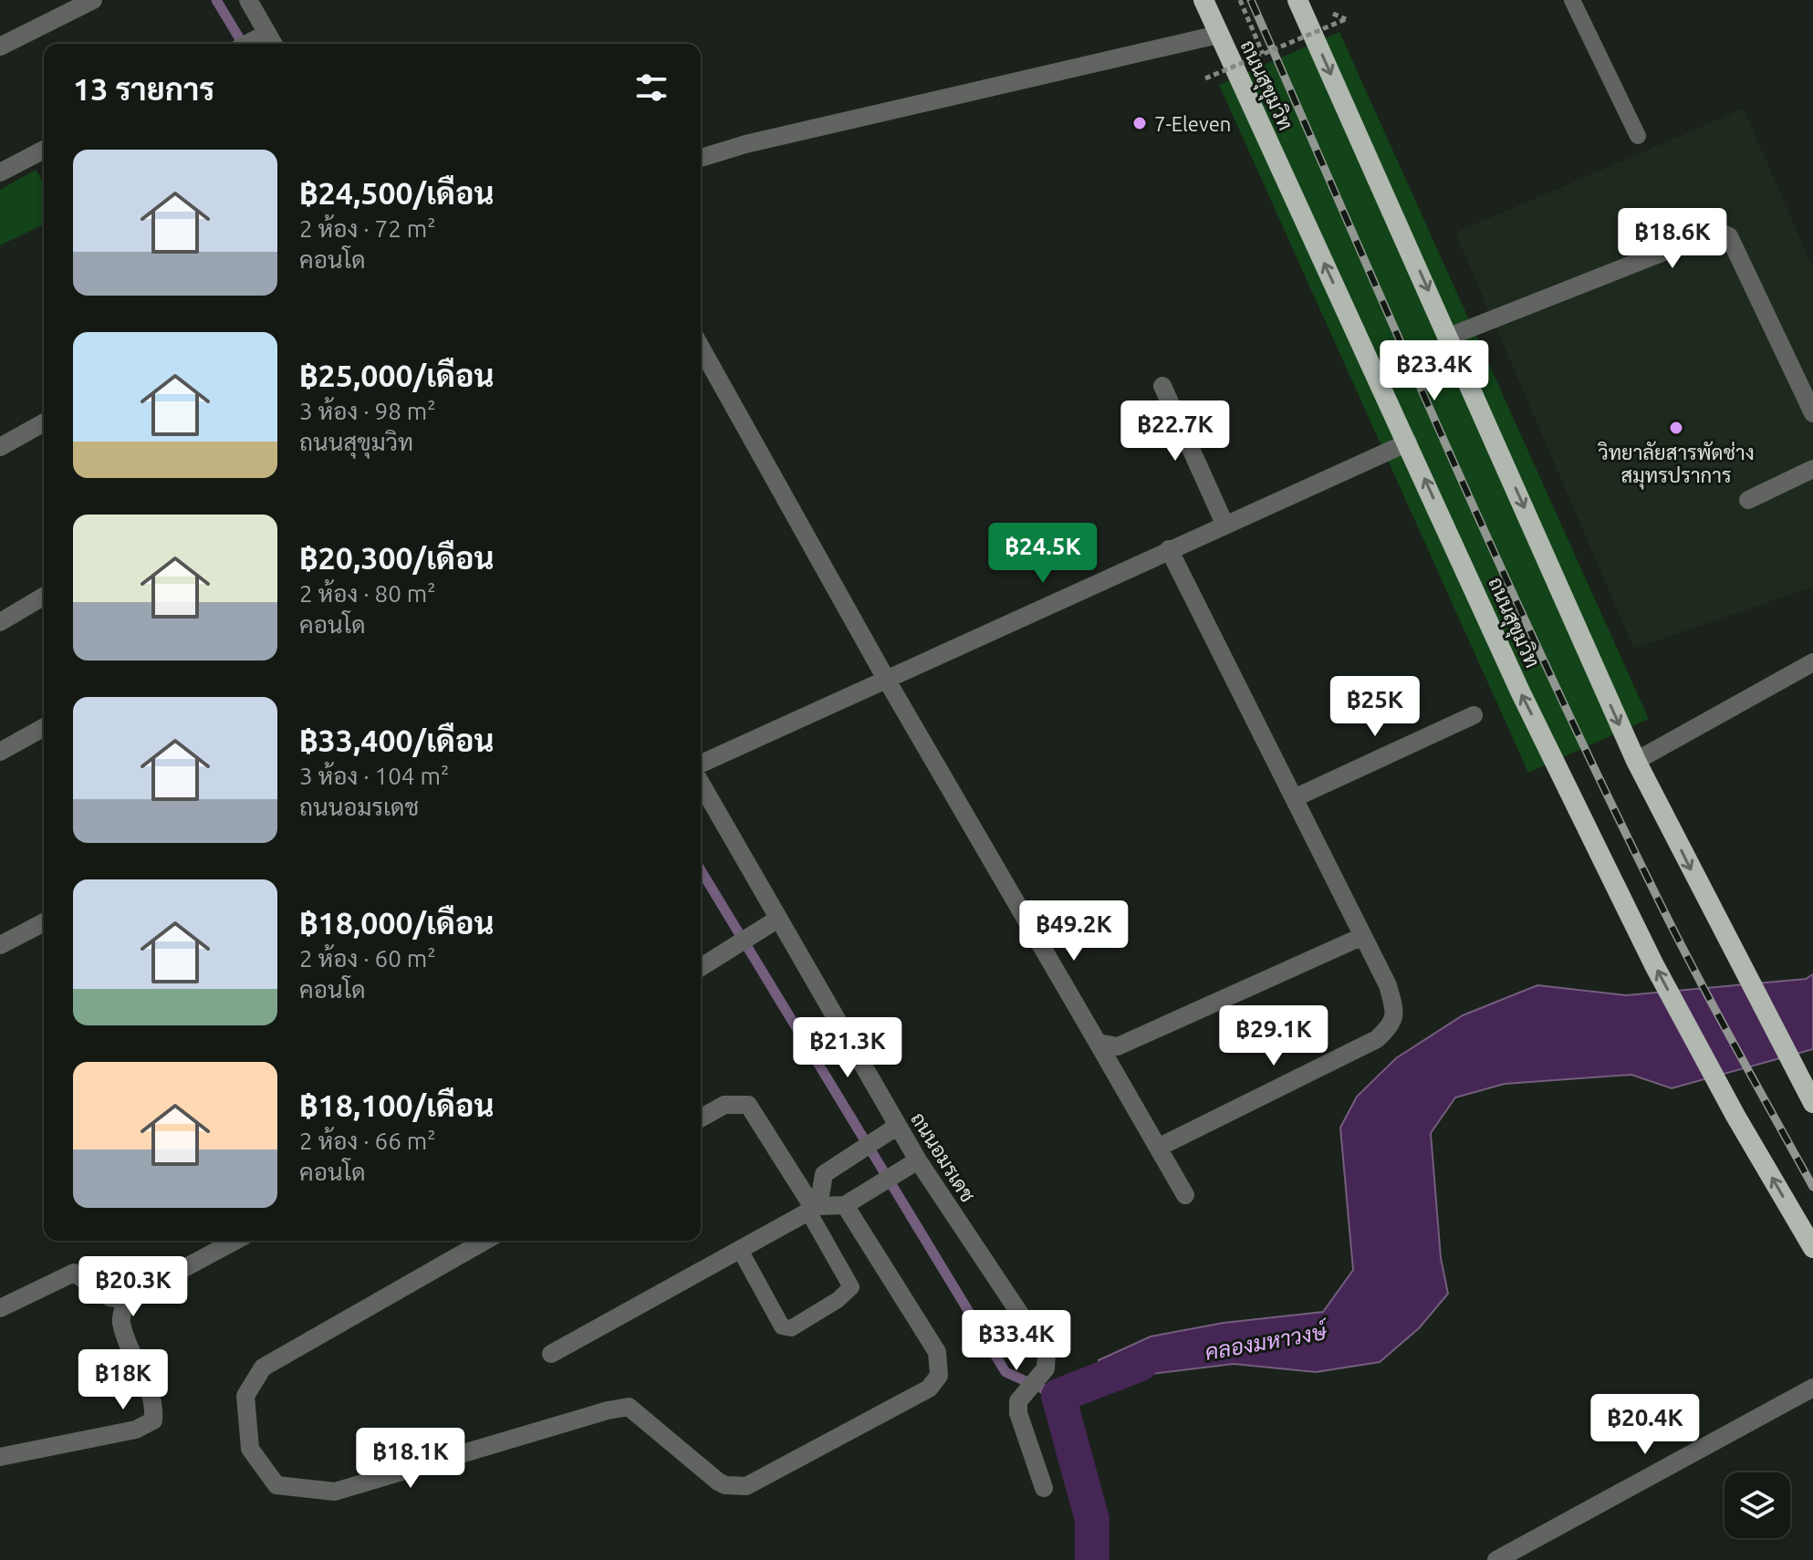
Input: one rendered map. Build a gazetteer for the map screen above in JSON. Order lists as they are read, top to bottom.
{
  "streets": {
    "highway": ["ถนนสุขุมวิท"],
    "street": ["ถนนอมรเดช"]
  },
  "water": ["คลองมหาวงษ์"],
  "places": ["7-Eleven", "วิทยาลัยสารพัดช่าง สมุทรปราการ"],
  "page": {
    "heading": "13 รายการ",
    "list": [
      {
        "name": "฿24,500/เดือน",
        "note": "2 ห้อง · 72 m² · คอนโด"
      },
      {
        "name": "฿25,000/เดือน",
        "note": "3 ห้อง · 98 m² · ถนนสุขุมวิท"
      },
      {
        "name": "฿20,300/เดือน",
        "note": "2 ห้อง · 80 m² · คอนโด"
      },
      {
        "name": "฿33,400/เดือน",
        "note": "3 ห้อง · 104 m² · ถนนอมรเดช"
      },
      {
        "name": "฿18,000/เดือน",
        "note": "2 ห้อง · 60 m² · คอนโด"
      },
      {
        "name": "฿18,100/เดือน",
        "note": "2 ห้อง · 66 m² · คอนโด"
      }
    ],
    "price": [
      "฿18.6K",
      "฿23.4K",
      "฿22.7K",
      "฿24.5K",
      "฿25K",
      "฿49.2K",
      "฿29.1K",
      "฿21.3K",
      "฿20.3K",
      "฿33.4K",
      "฿18K",
      "฿20.4K",
      "฿18.1K"
    ]
  }
}
